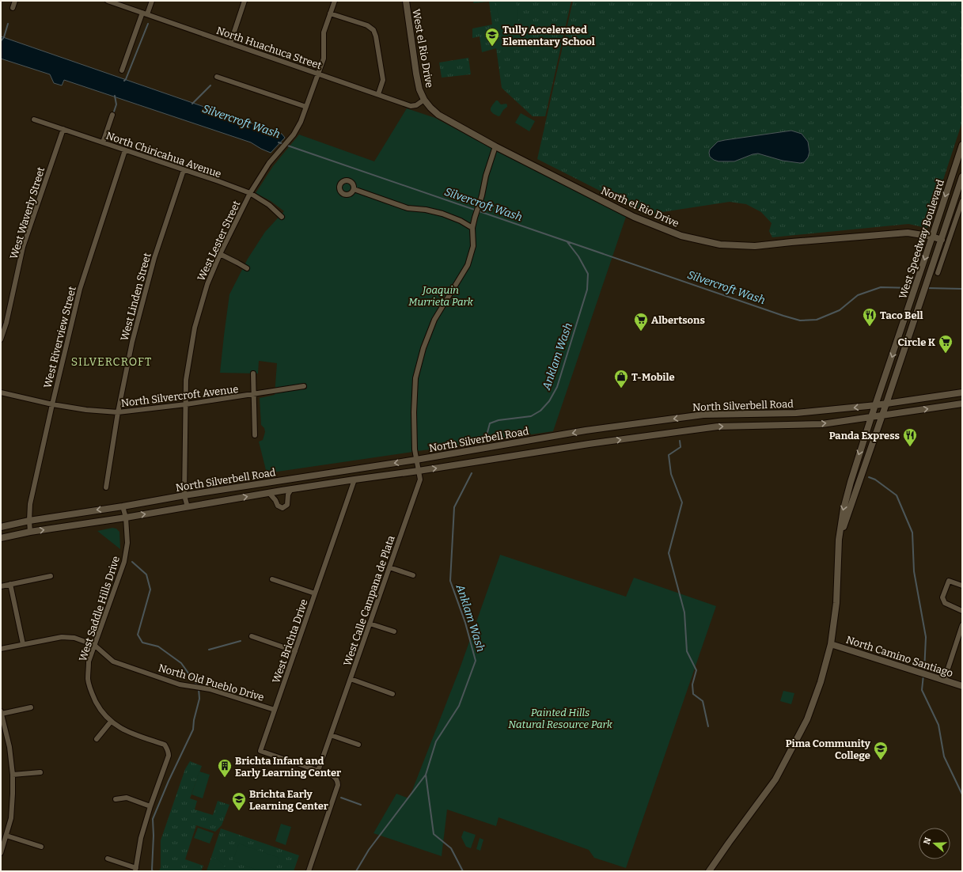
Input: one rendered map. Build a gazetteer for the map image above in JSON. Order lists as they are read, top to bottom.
{
  "streets": {
    "main road": [
      "West el Rio Drive",
      "North el Rio Drive",
      "West Speedway Boulevard",
      "North Silverbell Road",
      "North Camino Santiago"
    ],
    "street": [
      "North Huachuca Street",
      "North Chiricahua Avenue",
      "West Waverly Street",
      "West Lester Street",
      "West Linden Street",
      "West Riverview Street",
      "North Silvercroft Avenue",
      "West Calle Campana de Plata",
      "West Saddle Hills Drive",
      "West Brichta Drive",
      "North Old Pueblo Drive"
    ]
  },
  "crossings": [
    ["North Huachuca Street", "West el Rio Drive"],
    ["North Huachuca Street", "North el Rio Drive"],
    ["North Huachuca Street", "West Lester Street"],
    ["West el Rio Drive", "North el Rio Drive"],
    ["North Chiricahua Avenue", "West Waverly Street"],
    ["North Chiricahua Avenue", "West Lester Street"],
    ["North Chiricahua Avenue", "West Linden Street"],
    ["North Chiricahua Avenue", "West Riverview Street"],
    ["North el Rio Drive", "West Speedway Boulevard"],
    ["North el Rio Drive", "West Calle Campana de Plata"],
    ["West Speedway Boulevard", "North Silverbell Road"],
    ["West Speedway Boulevard", "North Camino Santiago"],
    ["West Lester Street", "North Silvercroft Avenue"],
    ["West Lester Street", "North Silverbell Road"],
    ["West Linden Street", "North Silvercroft Avenue"],
    ["West Riverview Street", "North Silvercroft Avenue"],
    ["West Riverview Street", "North Silverbell Road"],
    ["North Silverbell Road", "West Calle Campana de Plata"],
    ["North Silverbell Road", "West Saddle Hills Drive"],
    ["North Silverbell Road", "West Brichta Drive"],
    ["West Calle Campana de Plata", "West Brichta Drive"],
    ["West Saddle Hills Drive", "North Old Pueblo Drive"],
    ["West Brichta Drive", "North Old Pueblo Drive"]
  ],
  "districts": ["SILVERCROFT"],
  "water": ["Silvercroft Wash", "Anklam Wash"],
  "parks": ["Joaquin Murrieta Park", "Painted Hills Natural Resource Park"],
  "places": {
    "school or university": ["Tully Accelerated Elementary School", "Pima Community College", "Brichta Early Learning Center"],
    "restaurant": ["Taco Bell", "Panda Express"],
    "supermarket": ["Albertsons", "Circle K"],
    "shop": ["T-Mobile"],
    "building": ["Brichta Infant and Early Learning Center"]
  },
  "north": "left"
}
